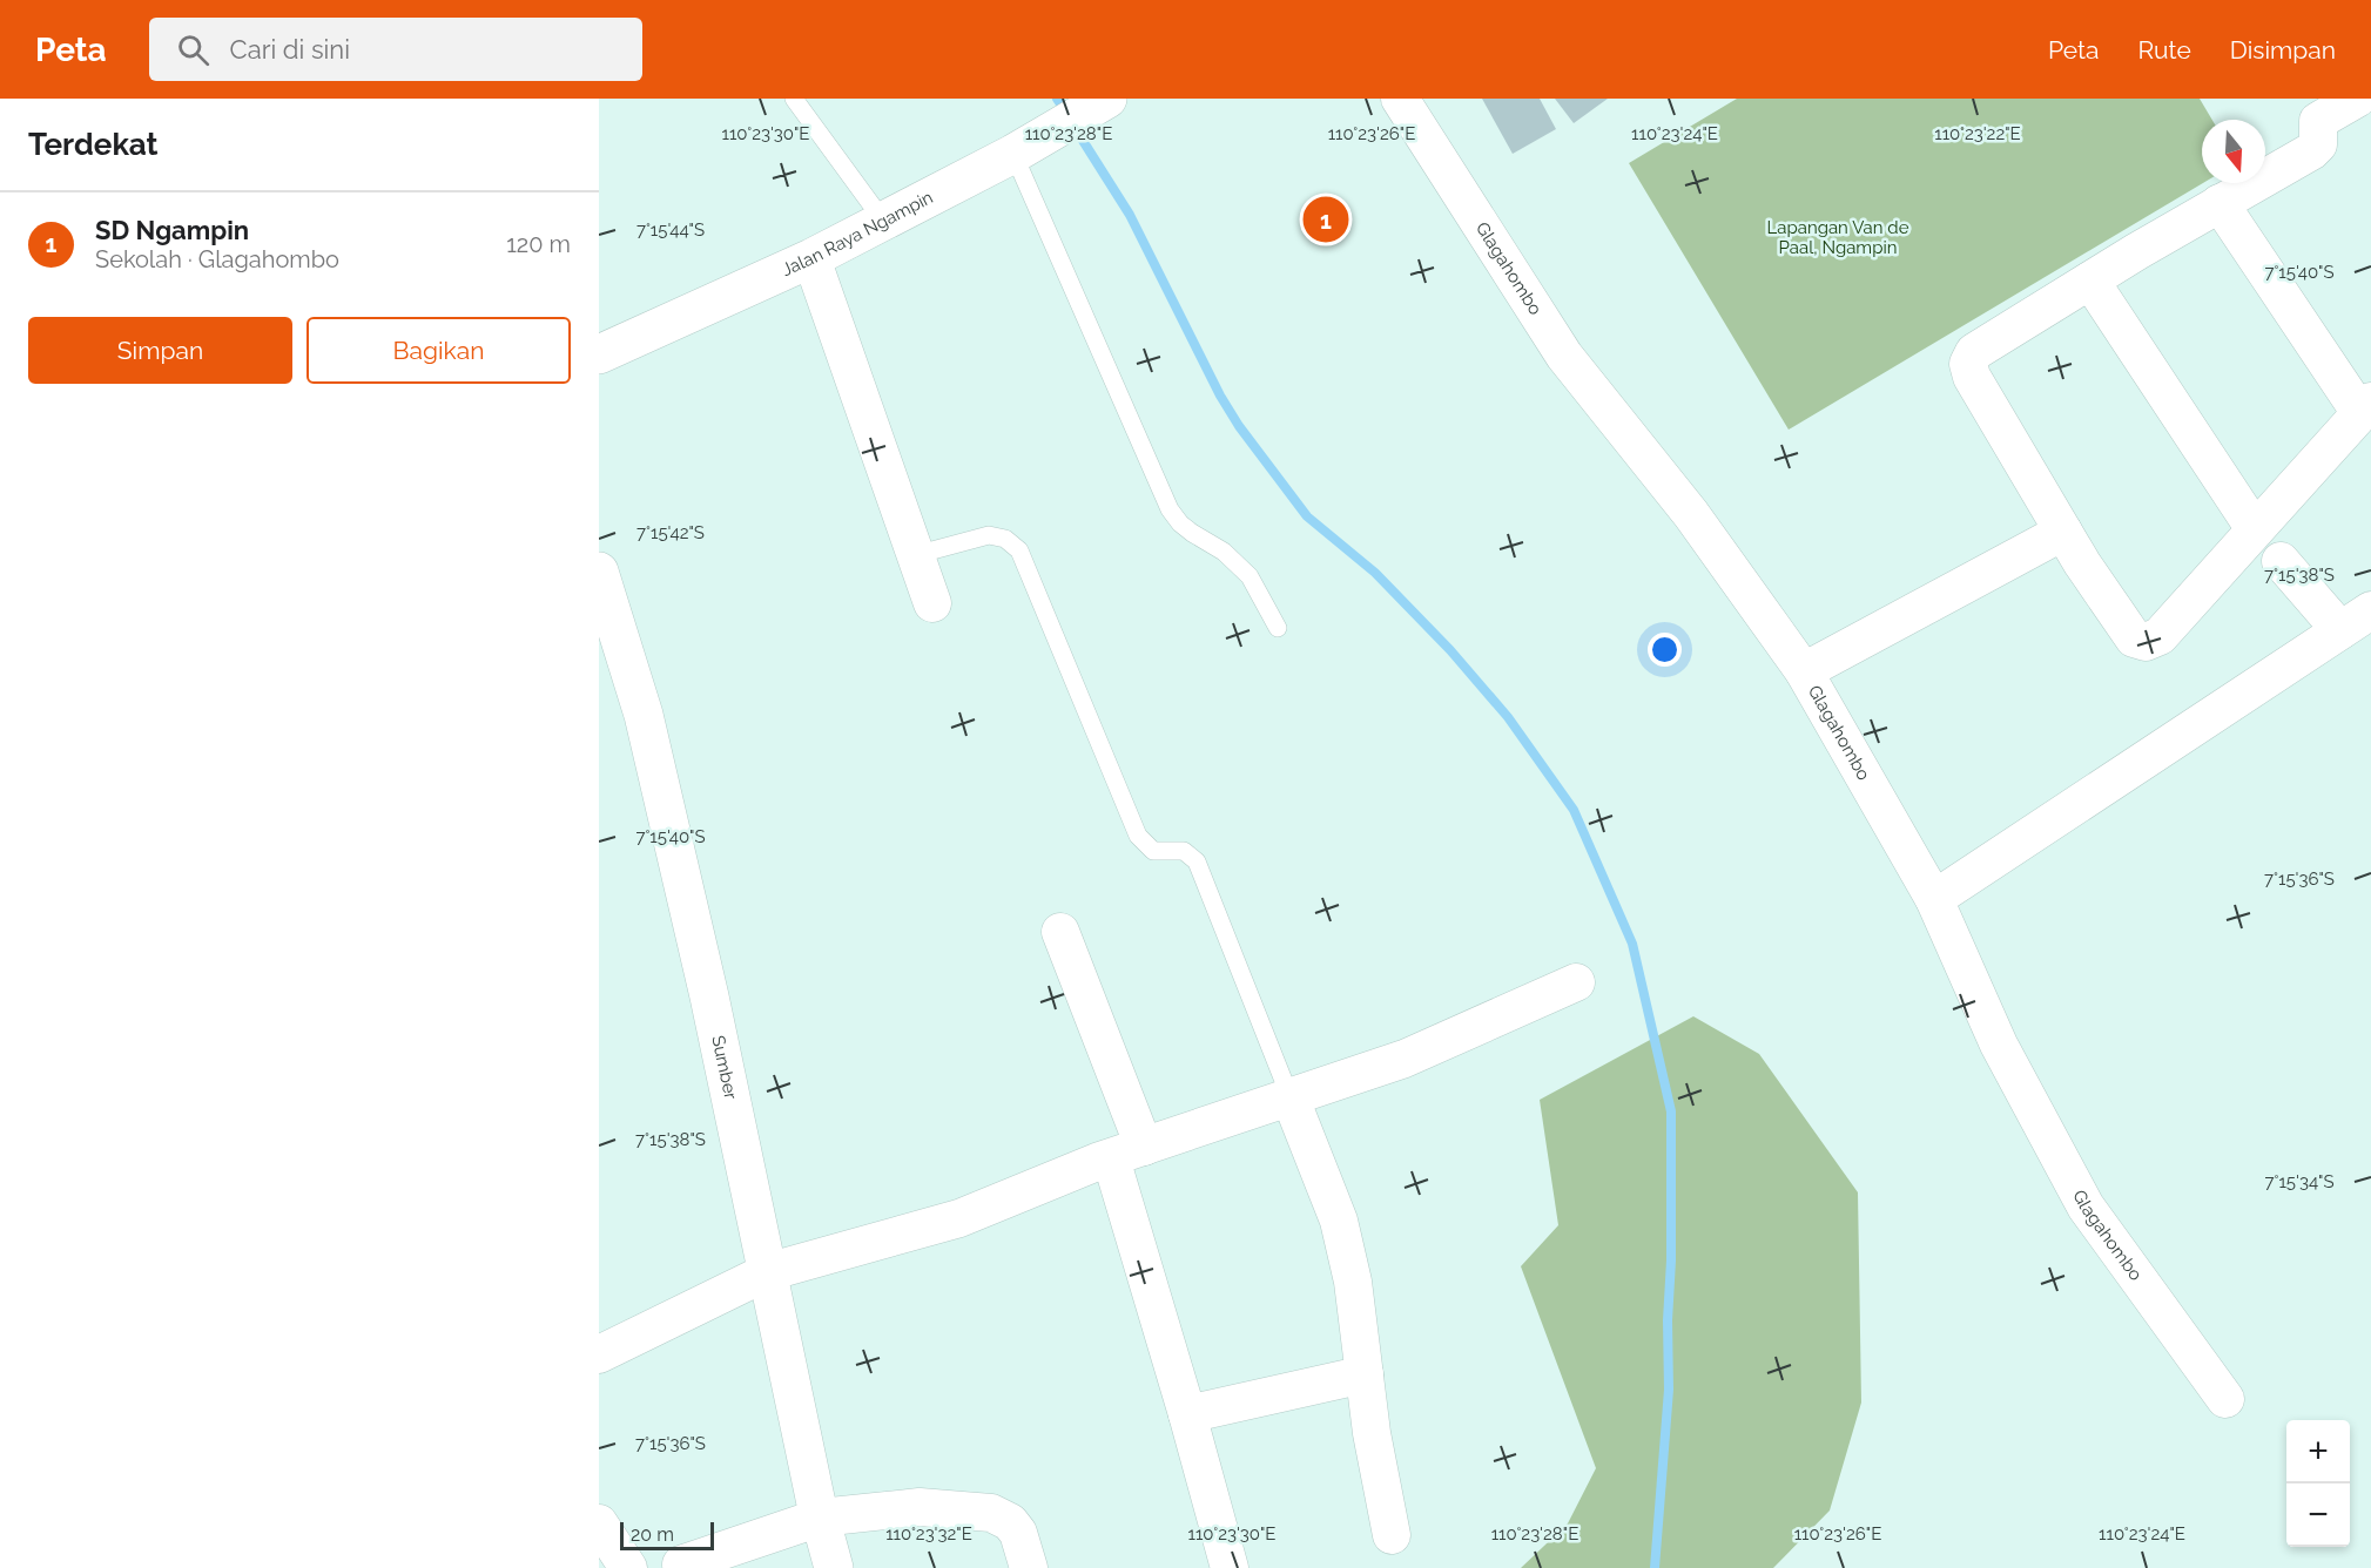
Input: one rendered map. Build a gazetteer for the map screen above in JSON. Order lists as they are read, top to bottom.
{
  "streets": {
    "street": ["Jalan Raya Ngampin", "Glagahombo", "Sumber"]
  },
  "parks": ["Lapangan Van de Paal, Ngampin"],
  "scale_bar": "20 m",
  "north": "bottom",
  "page": {
    "header": "Peta",
    "search": "Cari di sini",
    "nav": ["Peta", "Rute", "Disimpan"],
    "heading": "Terdekat",
    "list": [
      {
        "mark": "1",
        "name": "SD Ngampin",
        "note": "Sekolah · Glagahombo",
        "value": "120 m"
      }
    ],
    "pins": "1",
    "buttons": ["Simpan", "Bagikan"],
    "map_buttons": ["+", "−"],
    "scale": "20 m"
  },
  "coordinates": [
    "110°23'30\"E",
    "110°23'28\"E",
    "110°23'26\"E",
    "110°23'24\"E",
    "110°23'22\"E",
    "7°15'44\"S",
    "7°15'40\"S",
    "7°15'42\"S",
    "7°15'38\"S",
    "7°15'36\"S",
    "7°15'34\"S",
    "110°23'32\"E"
  ]
}
